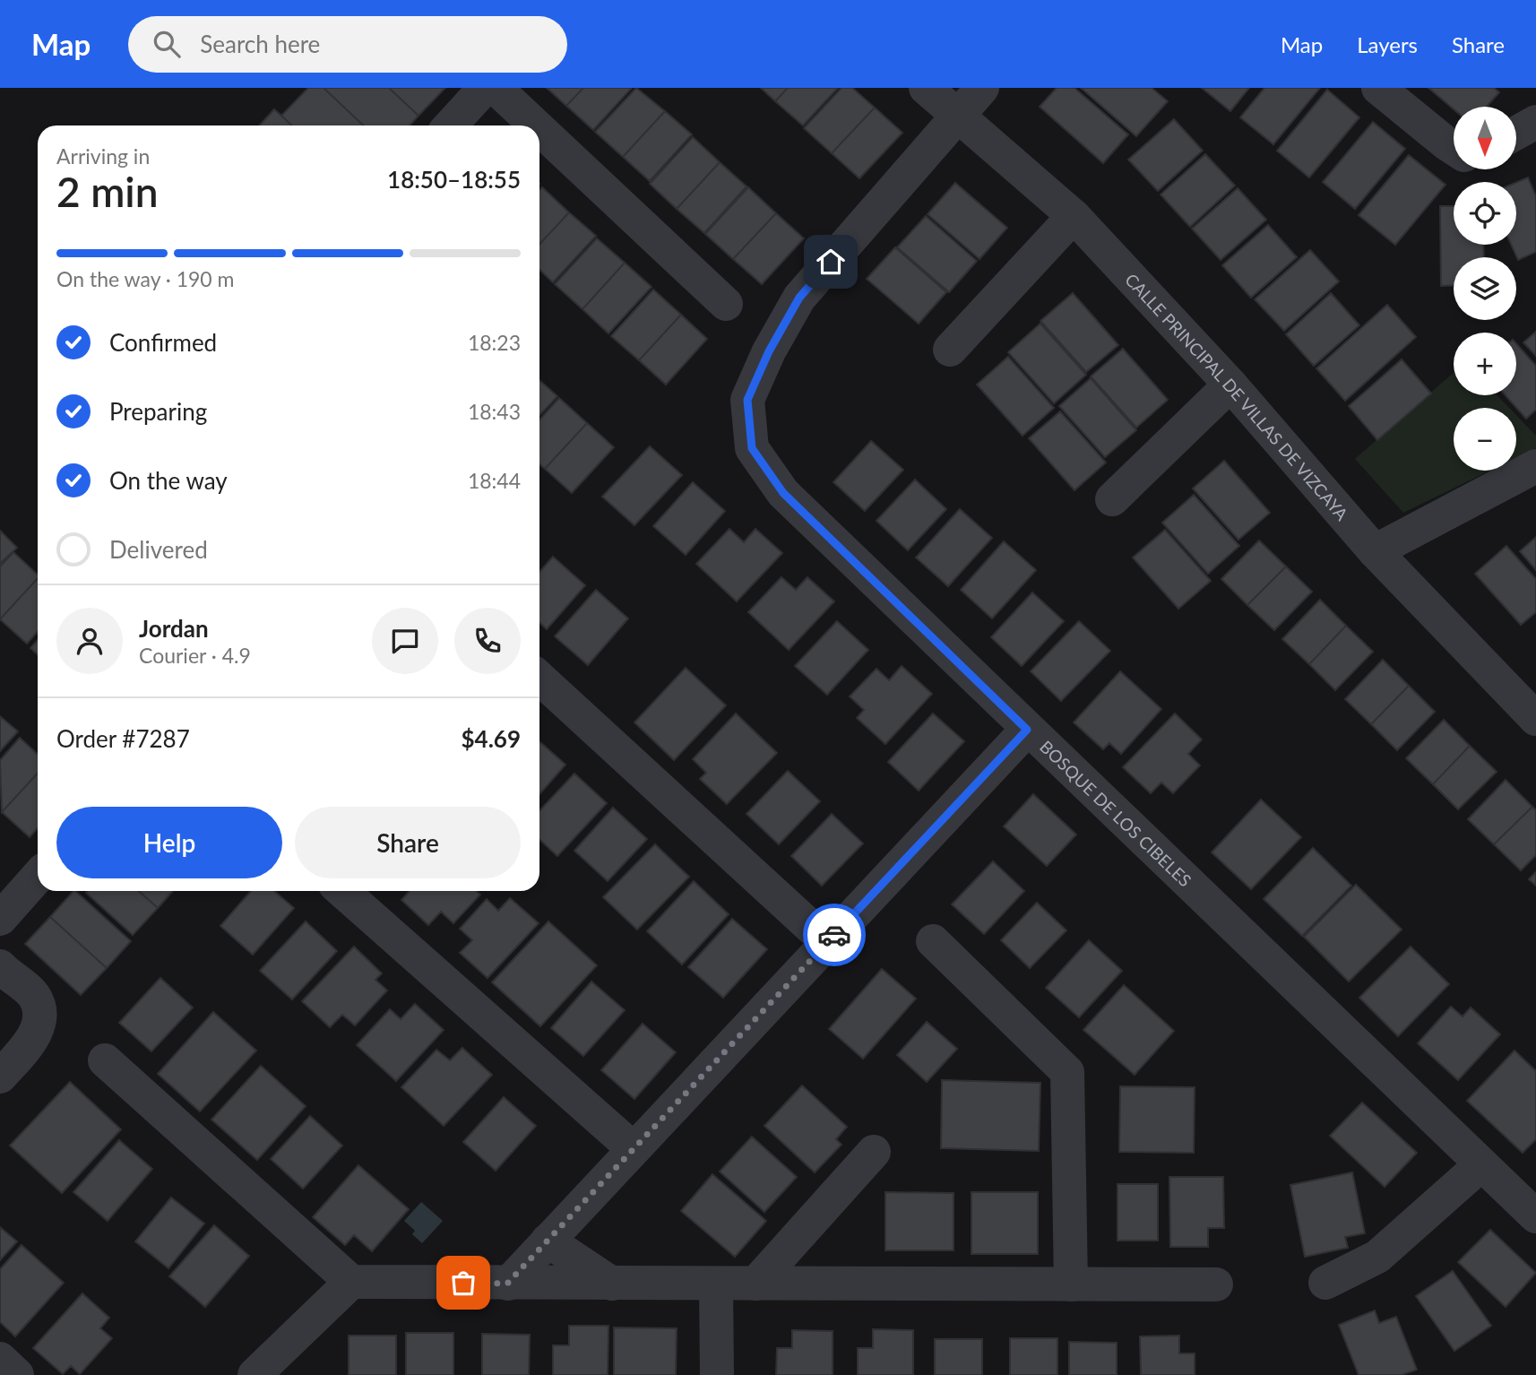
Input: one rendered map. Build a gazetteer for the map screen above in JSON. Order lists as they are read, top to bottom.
{
  "streets": {
    "street": ["CALLE PRINCIPAL DE VILLAS DE VIZCAYA", "BOSQUE DE LOS CIBELES"]
  },
  "crossings": [
    ["CALLE PRINCIPAL DE VILLAS DE VIZCAYA", "BOSQUE DE LOS CIBELES"]
  ],
  "north": "bottom",
  "page": {
    "header": "Map",
    "search": "Search here",
    "nav": ["Map", "Layers", "Share"],
    "map_buttons": ["+", "−"],
    "heading": ["2 min", "Arriving in", "18:50–18:55"],
    "panel": [
      "Jordan",
      "Courier · 4.9",
      "Order #7287",
      "$4.69"
    ],
    "bar": "On the way · 190 m",
    "list": [
      ["Confirmed", "18:23"],
      ["Preparing", "18:43"],
      ["On the way", "18:44"],
      "Delivered"
    ],
    "buttons": ["Help", "Share"]
  }
}
